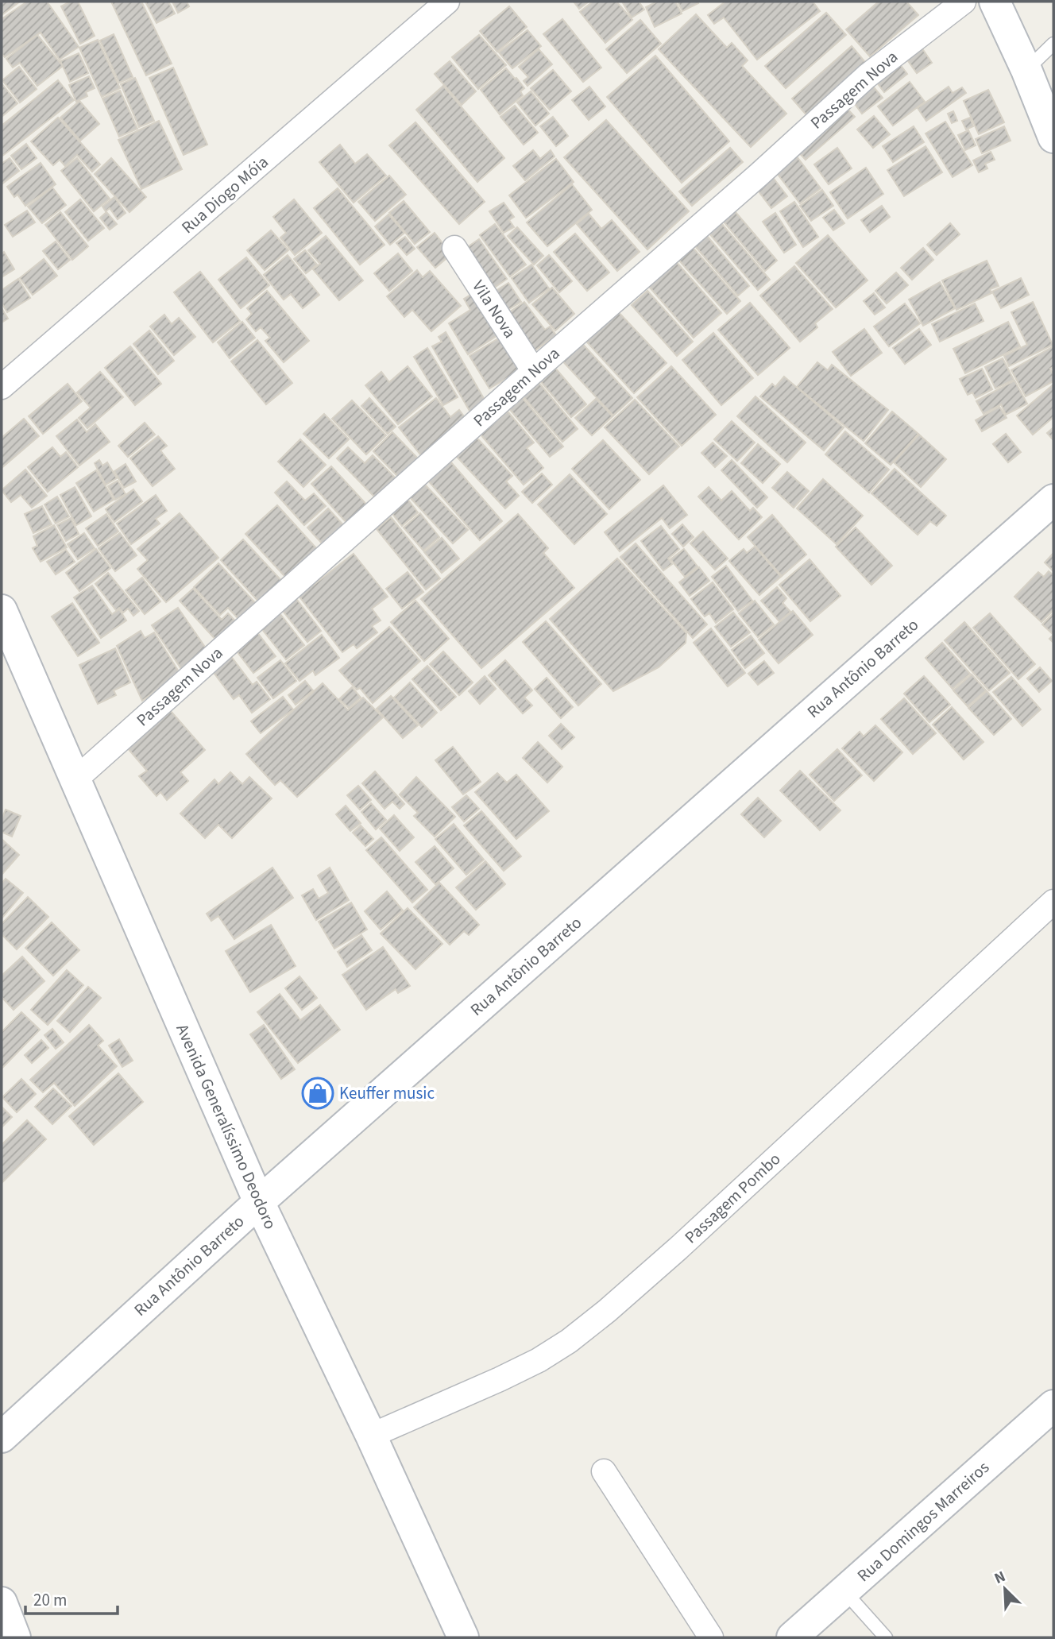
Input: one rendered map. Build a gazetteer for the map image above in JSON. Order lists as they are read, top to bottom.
{
  "streets": {
    "street": [
      "Passagem Nova",
      "Rua Diogo Móia",
      "Vila Nova",
      "Rua Antônio Barreto",
      "Avenida Generalíssimo Deodoro",
      "Passagem Pombo",
      "Rua Domingos Marreiros"
    ]
  },
  "crossings": [
    ["Passagem Nova", "Vila Nova"],
    ["Passagem Nova", "Avenida Generalíssimo Deodoro"],
    ["Rua Antônio Barreto", "Avenida Generalíssimo Deodoro"],
    ["Avenida Generalíssimo Deodoro", "Passagem Pombo"]
  ],
  "places": {
    "shop": ["Keuffer music"]
  },
  "scale_bar": "20 m",
  "north": "top left"
}
